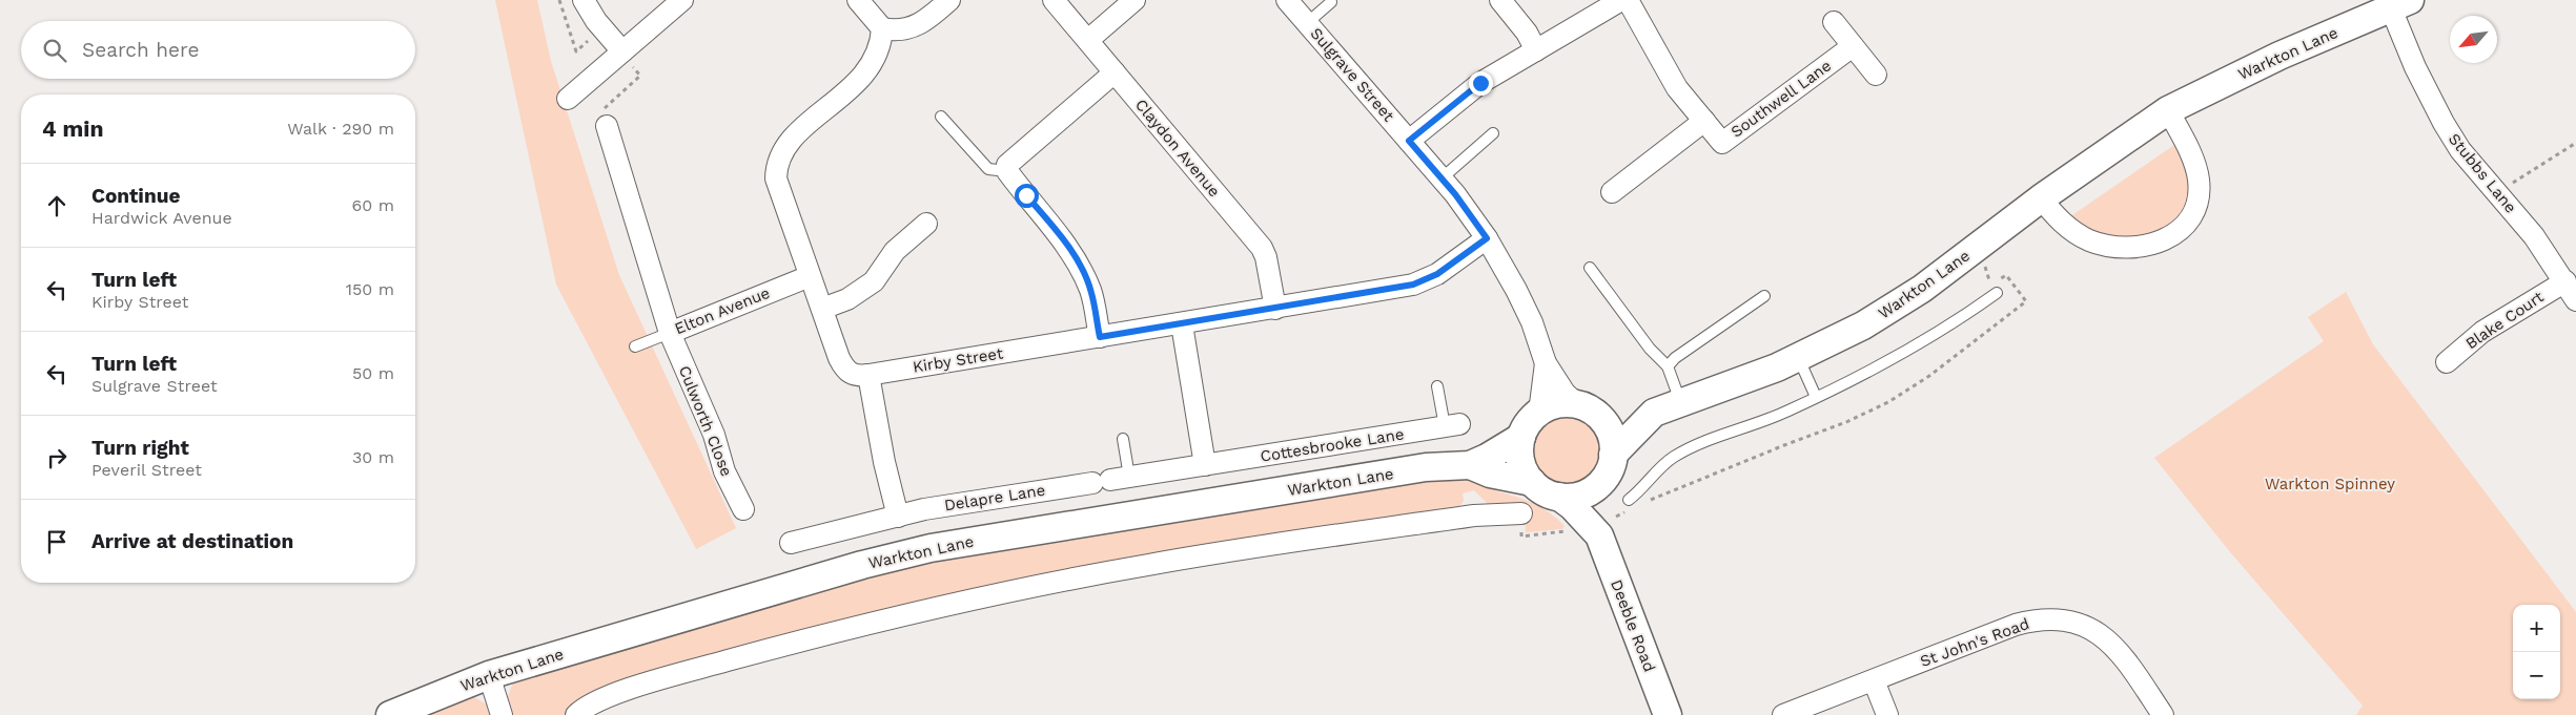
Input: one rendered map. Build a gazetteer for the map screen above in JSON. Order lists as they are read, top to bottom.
{
  "streets": {
    "street": [
      "Warkton Lane",
      "Sulgrave Street",
      "Southwell Lane",
      "Claydon Avenue",
      "Stubbs Lane",
      "Elton Avenue",
      "Blake Court",
      "Kirby Street",
      "Culworth Close",
      "Cottesbrooke Lane",
      "Delapre Lane",
      "Deeble Road",
      "St John's Road"
    ]
  },
  "crossings": [
    ["Warkton Lane", "Sulgrave Street"],
    ["Warkton Lane", "Stubbs Lane"],
    ["Warkton Lane", "Deeble Road"],
    ["Sulgrave Street", "Kirby Street"],
    ["Sulgrave Street", "Deeble Road"],
    ["Claydon Avenue", "Kirby Street"],
    ["Stubbs Lane", "Blake Court"],
    ["Elton Avenue", "Kirby Street"],
    ["Elton Avenue", "Culworth Close"],
    ["Cottesbrooke Lane", "Delapre Lane"]
  ],
  "parks": ["Warkton Spinney"],
  "north": "bottom left",
  "page": {
    "search": "Search here",
    "heading": ["4 min", "Walk · 290 m"],
    "list": [
      ["Continue", "Hardwick Avenue", "60 m"],
      ["Turn left", "Kirby Street", "150 m"],
      ["Turn left", "Sulgrave Street", "50 m"],
      ["Turn right", "Peveril Street", "30 m"],
      "Arrive at destination"
    ],
    "map_buttons": ["+", "−"]
  }
}
